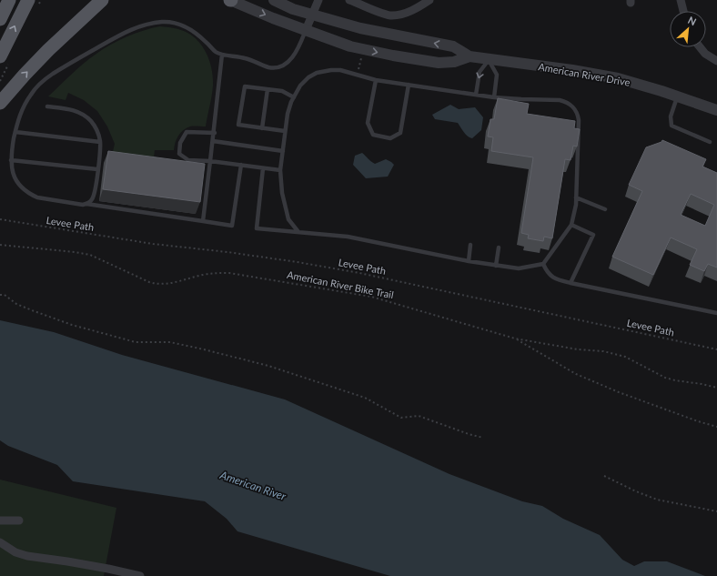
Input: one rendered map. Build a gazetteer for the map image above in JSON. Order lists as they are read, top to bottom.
{
  "streets": {
    "street": ["American River Drive"],
    "path": ["Levee Path", "American River Bike Trail"]
  },
  "water": ["American River"],
  "north": "top right"
}
